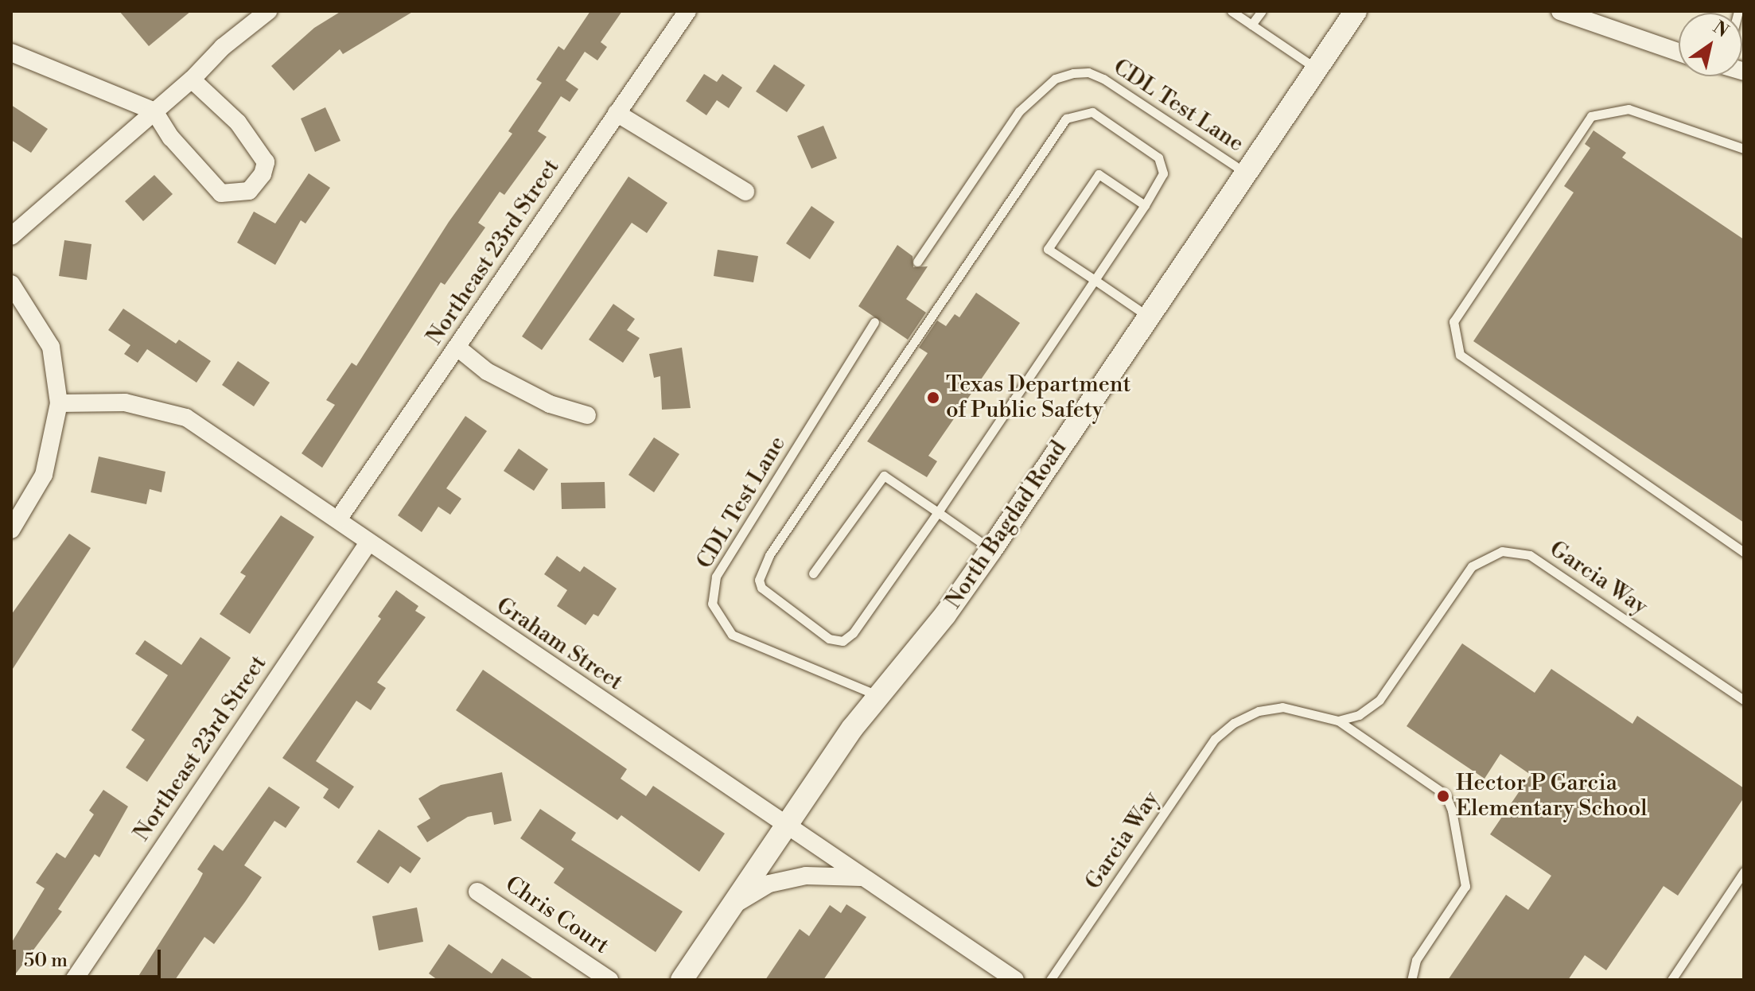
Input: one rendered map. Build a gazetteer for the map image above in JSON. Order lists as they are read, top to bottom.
{
  "streets": {
    "street": [
      "Northeast 23rd Street",
      "North Bagdad Road",
      "Graham Street",
      "Chris Court"
    ],
    "lane": ["CDL Test Lane", "Garcia Way"]
  },
  "crossings": [
    ["CDL Test Lane", "North Bagdad Road"],
    ["Northeast 23rd Street", "Graham Street"],
    ["North Bagdad Road", "Graham Street"]
  ],
  "places": ["Texas Department of Public Safety", "Hector P Garcia Elementary School"],
  "scale_bar": "50 m",
  "north": "top right"
}
